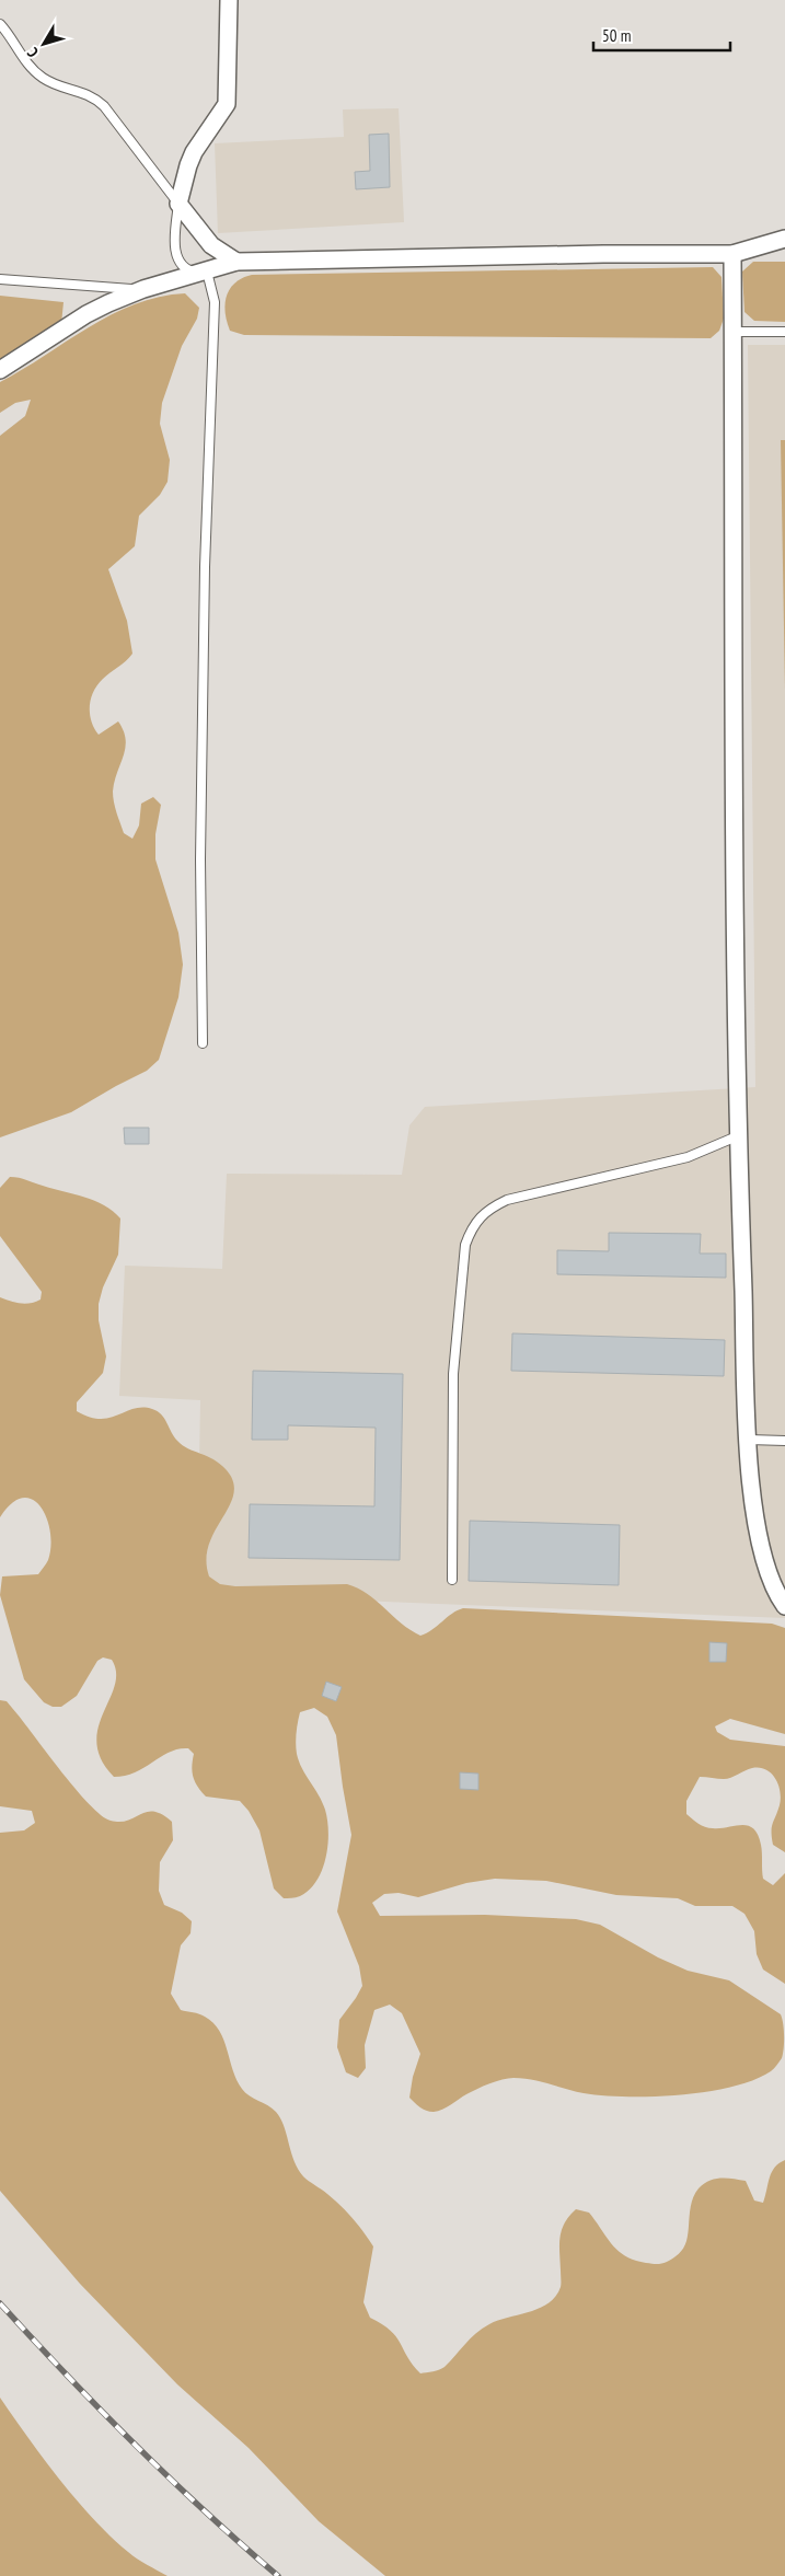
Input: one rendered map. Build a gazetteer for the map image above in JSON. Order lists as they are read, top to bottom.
{
  "scale_bar": "50 m",
  "north": "bottom left"
}
